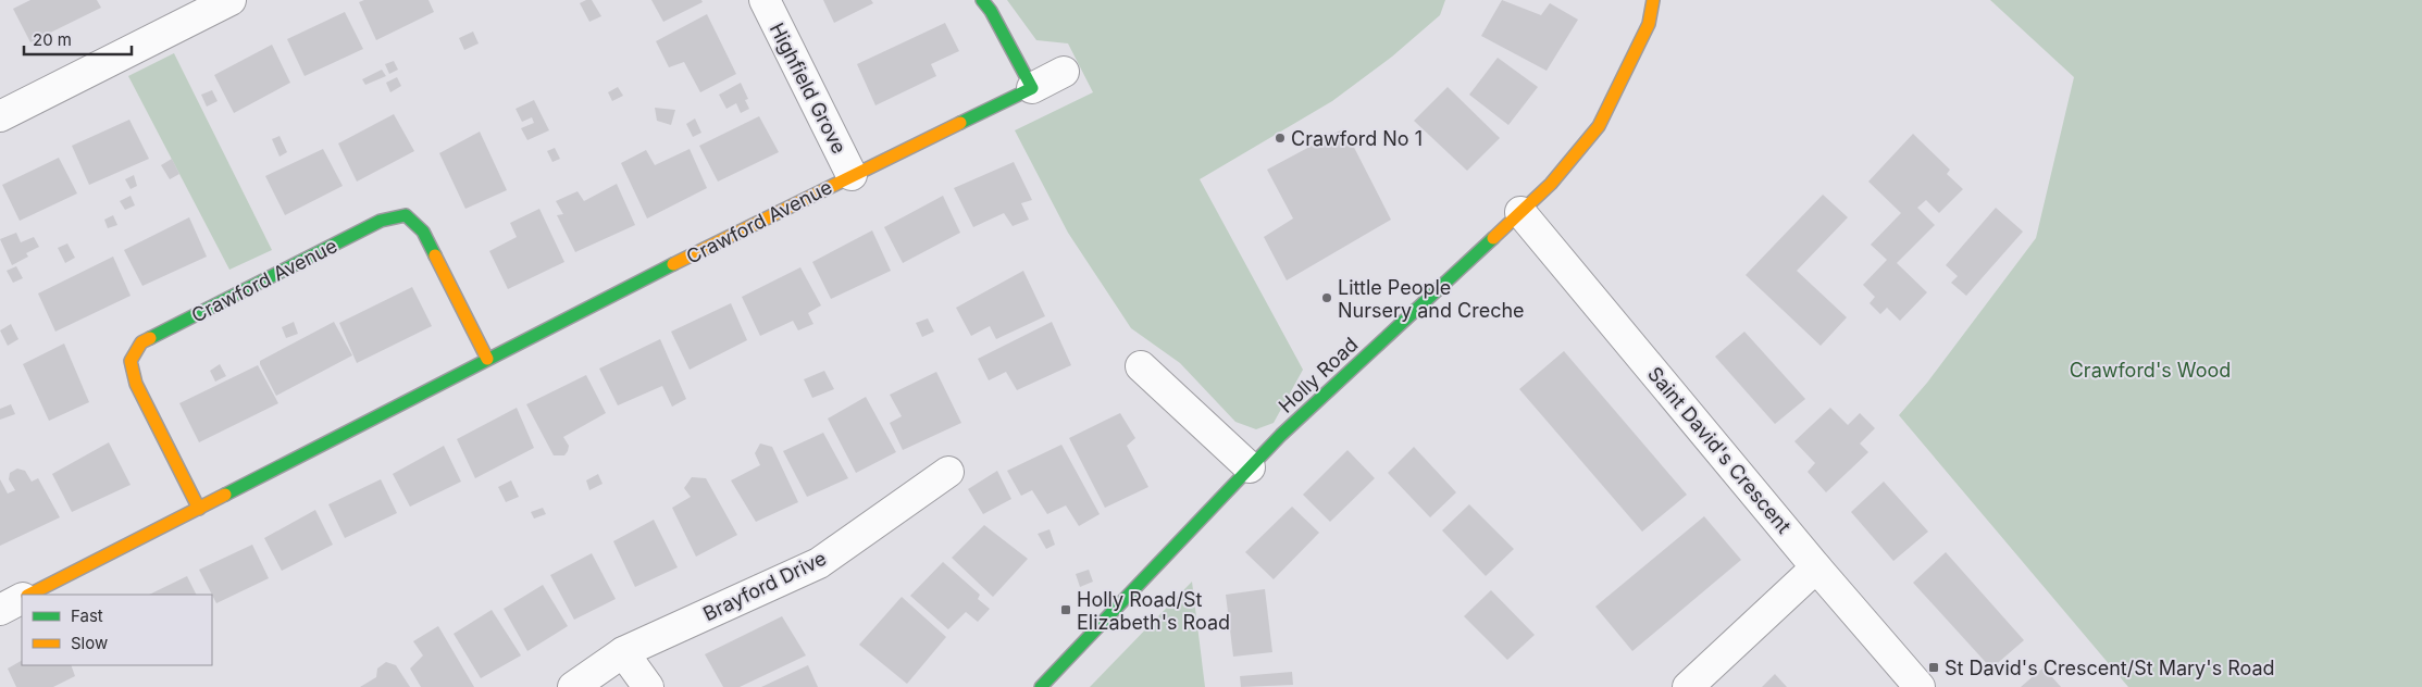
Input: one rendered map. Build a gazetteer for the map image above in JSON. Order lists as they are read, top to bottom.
{
  "streets": {
    "street": [
      "Highfield Grove",
      "Crawford Avenue",
      "Holly Road",
      "Saint David's Crescent",
      "Brayford Drive"
    ]
  },
  "crossings": [
    ["Highfield Grove", "Crawford Avenue"],
    ["Holly Road", "Saint David's Crescent"]
  ],
  "parks": ["Crawford's Wood"],
  "places": {
    "other": ["Crawford No 1", "Little People Nursery and Creche"],
    "transit": ["Holly Road/St Elizabeth's Road", "St David's Crescent/St Mary's Road"]
  },
  "legend": ["Fast", "Slow"],
  "scale_bar": "20 m"
}
